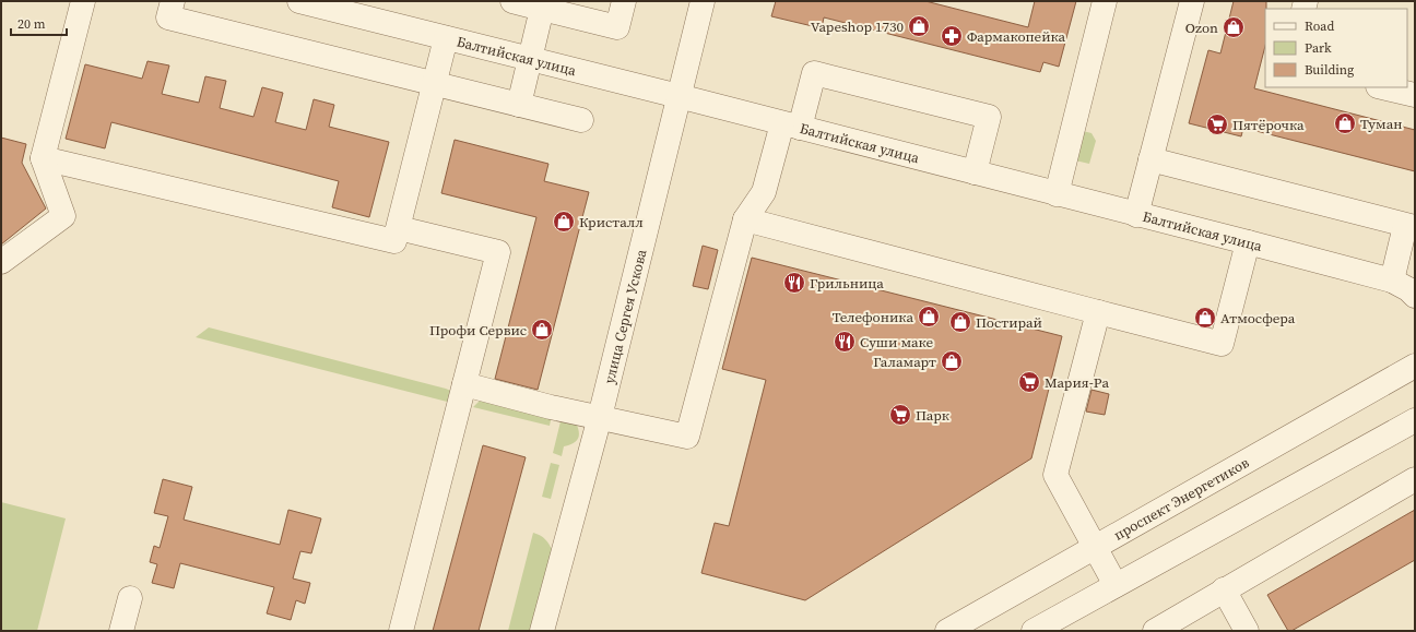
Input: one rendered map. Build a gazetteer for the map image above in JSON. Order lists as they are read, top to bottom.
{
  "streets": {
    "street": ["Балтийская улица", "улица Сергея Ускова", "проспект Энергетиков"]
  },
  "crossings": [
    ["Балтийская улица", "улица Сергея Ускова"]
  ],
  "places": {
    "shop": [
      "Vapeshop 1730",
      "Ozon",
      "Туман",
      "Кристалл",
      "Телефоника",
      "Атмосфера",
      "Постирай",
      "Профи Сервис",
      "Галамарт"
    ],
    "pharmacy": ["Фармакопейка"],
    "supermarket": ["Пятёрочка", "Мария-Ра", "Парк"],
    "restaurant": ["Грильница", "Суши маке"]
  },
  "legend": ["Road", "Park", "Building"],
  "scale_bar": "20 m"
}
